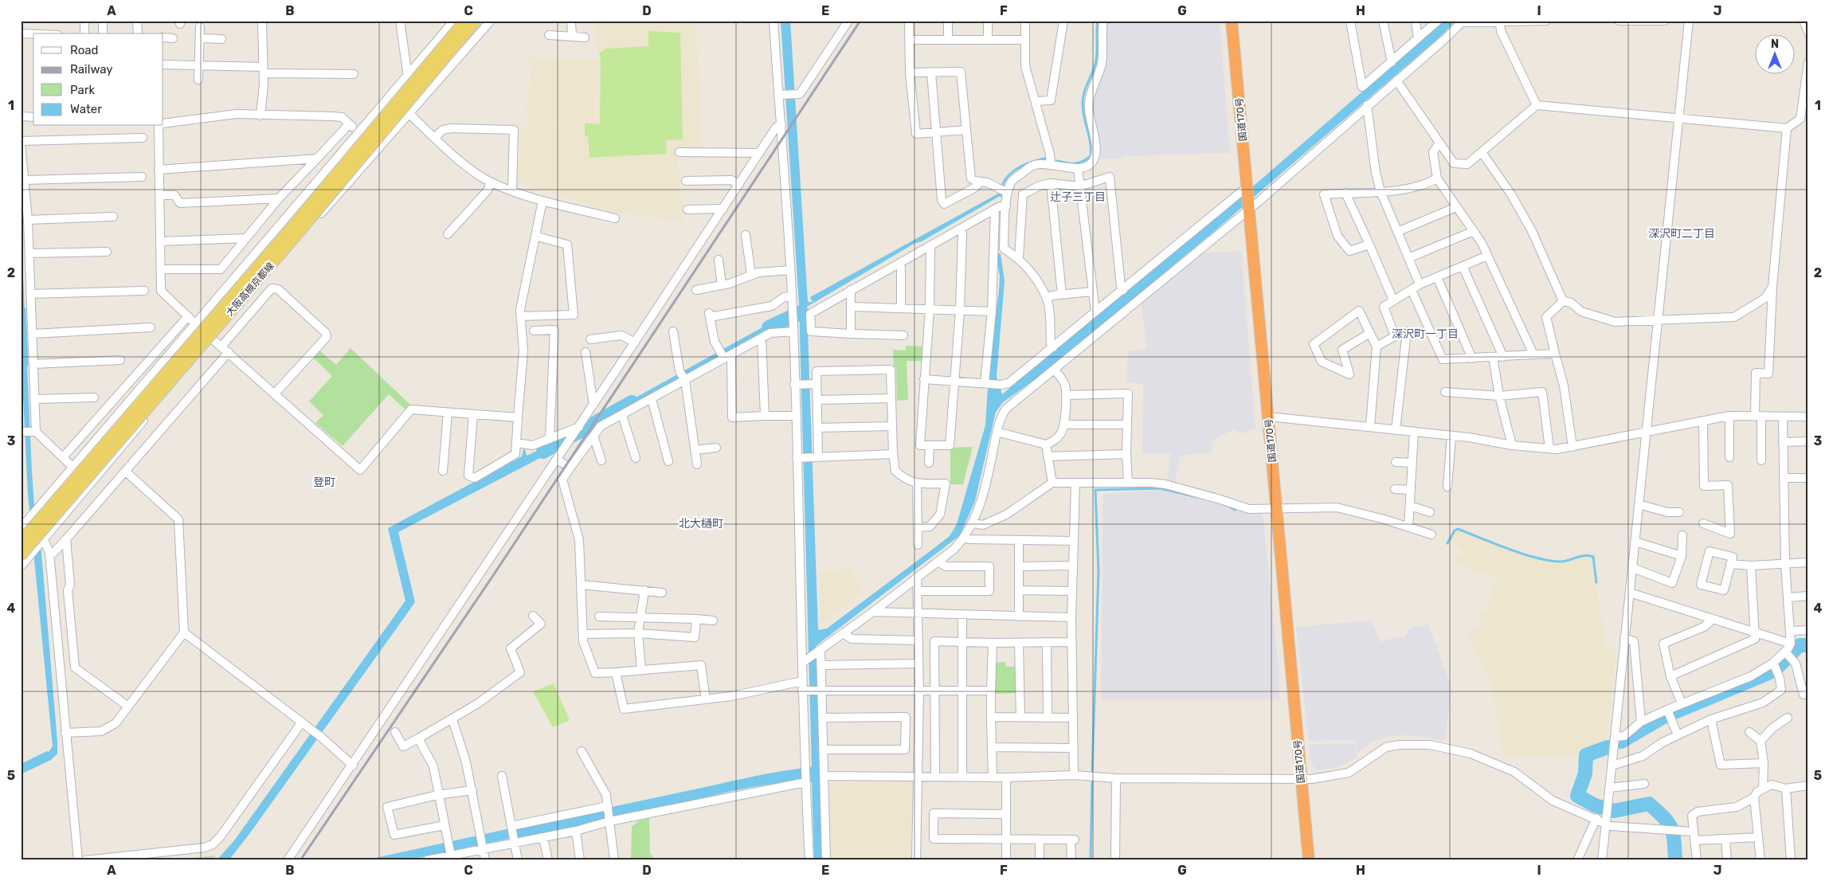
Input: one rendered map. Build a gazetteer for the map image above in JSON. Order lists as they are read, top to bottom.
{
  "streets": {
    "highway": ["国道170号"],
    "main road": ["大阪高槻京都線"]
  },
  "districts": [
    "辻子三丁目",
    "深沢町二丁目",
    "深沢町一丁目",
    "登町",
    "北大樋町"
  ],
  "legend": [
    "Road",
    "Railway",
    "Park",
    "Water"
  ],
  "north": "top",
  "grid": {
    "columns": [
      "A",
      "B",
      "C",
      "D",
      "E",
      "F",
      "G",
      "H",
      "I",
      "J"
    ],
    "rows": [
      "1",
      "2",
      "3",
      "4",
      "5"
    ]
  }
}
